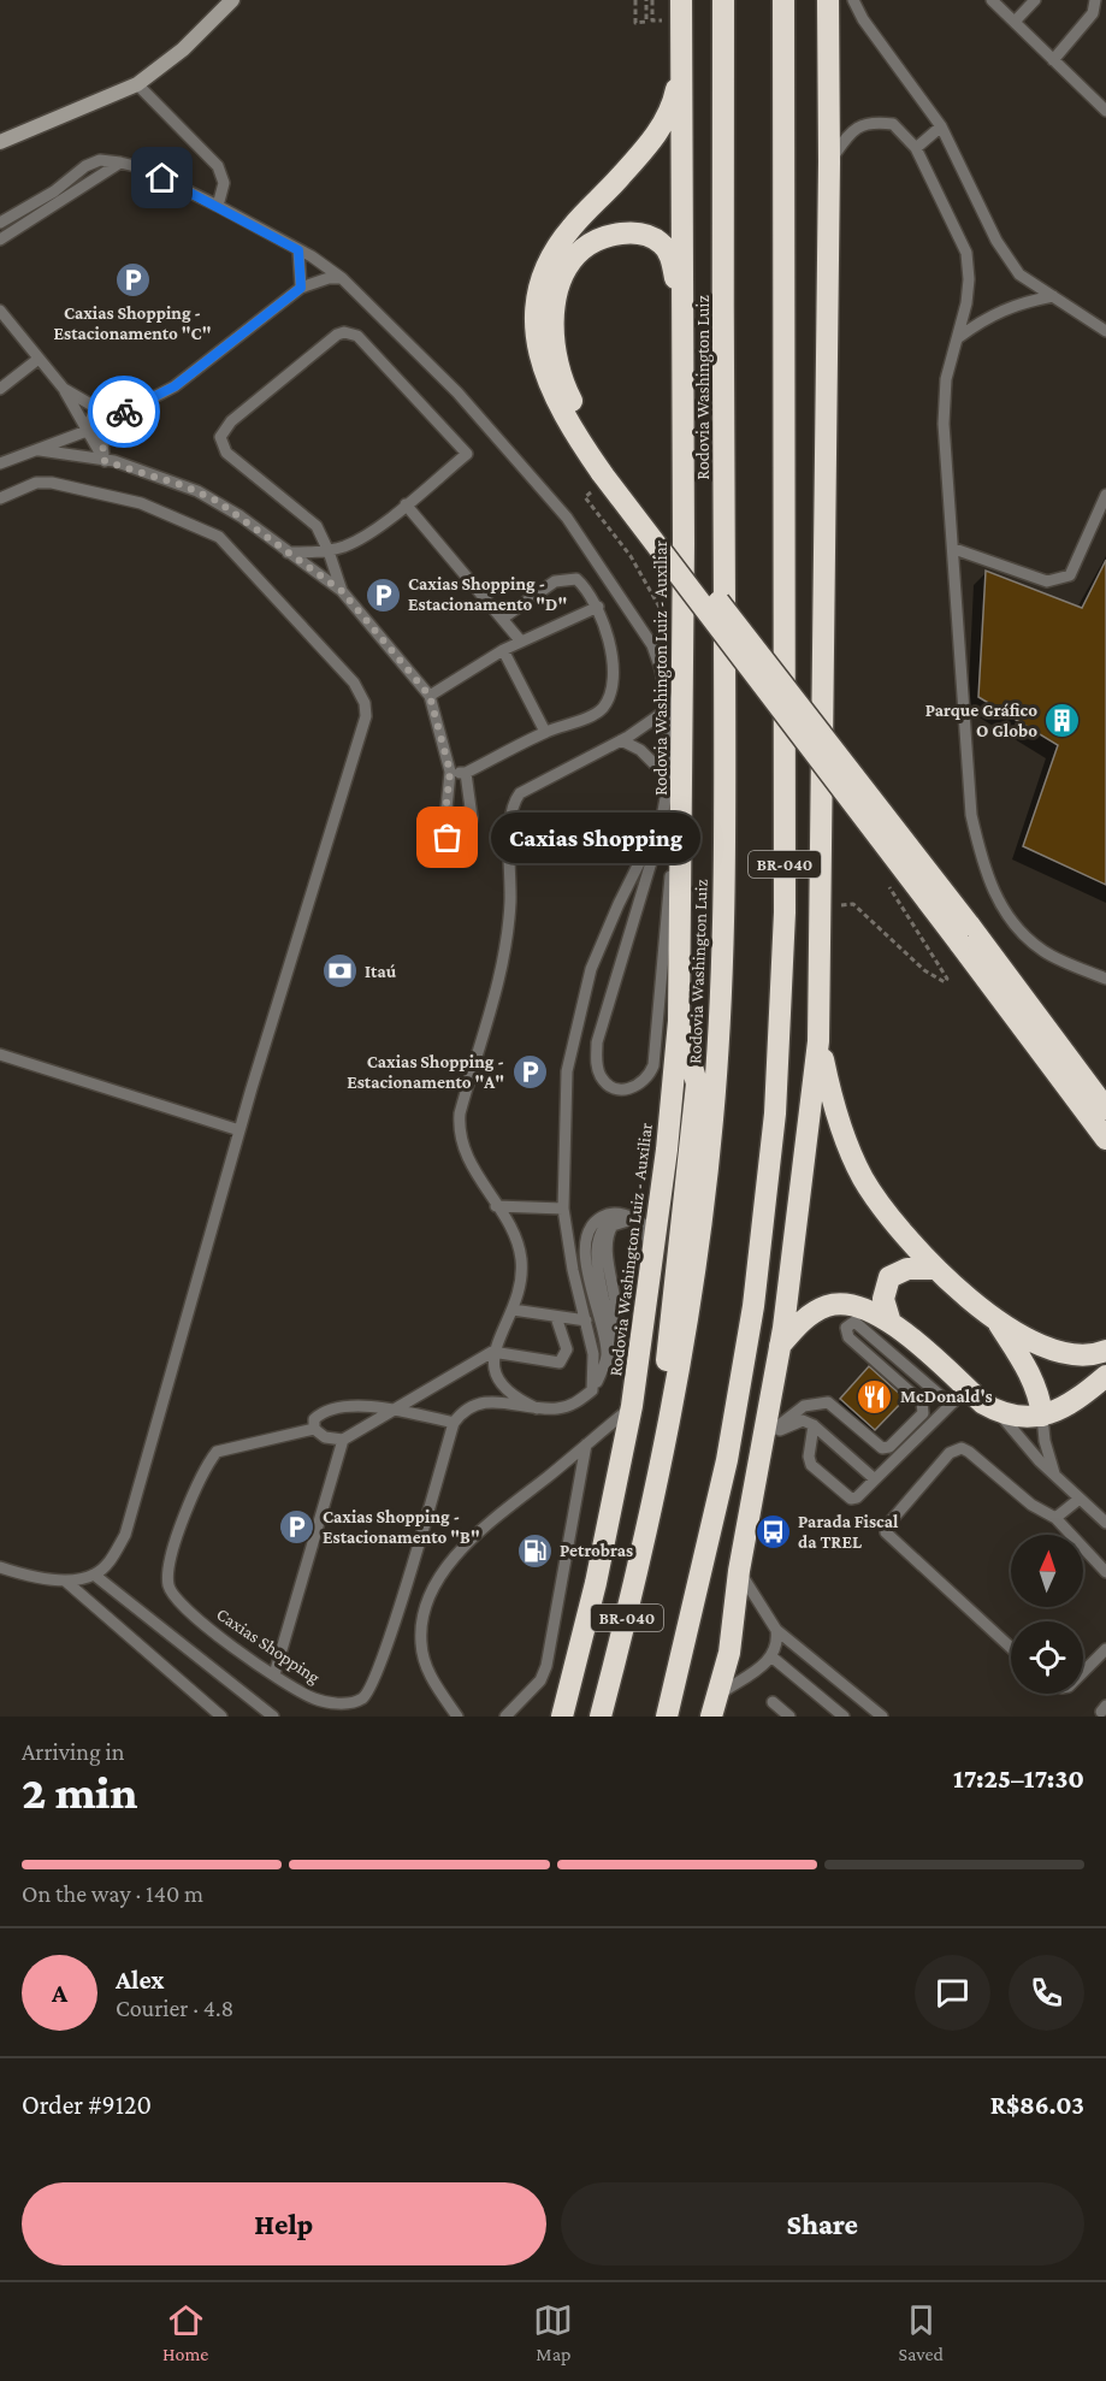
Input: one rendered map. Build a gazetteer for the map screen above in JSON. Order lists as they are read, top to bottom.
{
  "streets": {
    "highway": ["Rodovia Washington Luiz", "Rodovia Washington Luiz - Auxiliar", "BR-040"],
    "lane": ["Caxias Shopping"]
  },
  "places": {
    "parking": [
      "Caxias Shopping - Estacionamento \"C\"",
      "Caxias Shopping - Estacionamento \"D\"",
      "Caxias Shopping - Estacionamento \"A\"",
      "Caxias Shopping - Estacionamento \"B\""
    ],
    "building": ["Parque Gráfico O Globo"],
    "other": ["Caxias Shopping"],
    "bank": ["Itaú"],
    "restaurant": ["McDonald's"],
    "bus stop": ["Parada Fiscal da TREL"],
    "fuel station": ["Petrobras"]
  },
  "north": "top",
  "page": {
    "bubble": "Caxias Shopping",
    "heading": ["2 min", "Arriving in", "17:25–17:30"],
    "panel": [
      "Alex",
      "Courier · 4.8",
      "Order #9120",
      "R$86.03"
    ],
    "bar": "On the way · 140 m",
    "round": "A",
    "buttons": ["Help", "Share"],
    "tabs": ["Home", "Map", "Saved"]
  }
}
